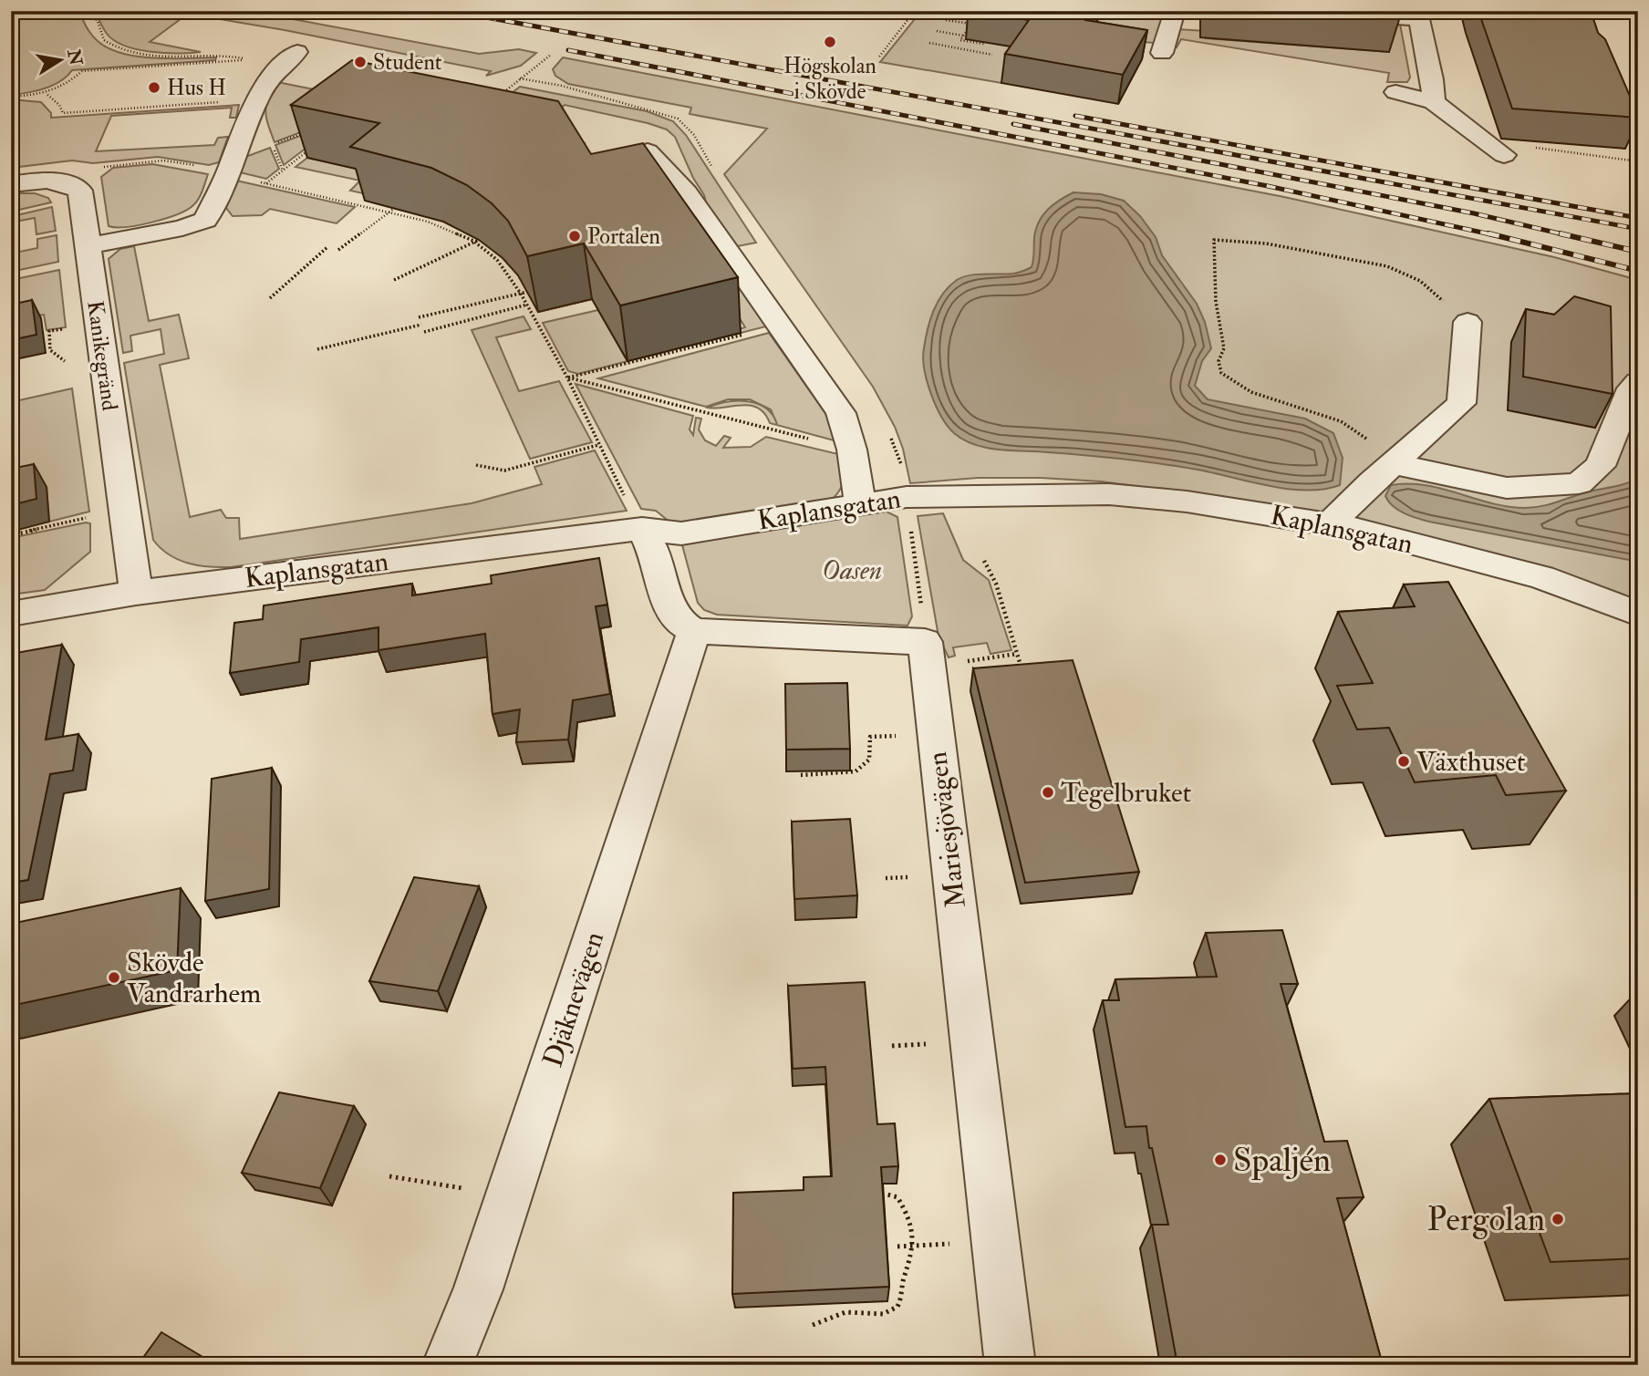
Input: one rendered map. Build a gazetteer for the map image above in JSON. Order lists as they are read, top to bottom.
{
  "streets": {
    "street": [
      "Kanikegränd",
      "Kaplansgatan",
      "Mariesjövägen",
      "Djäknevägen"
    ]
  },
  "crossings": [
    ["Kanikegränd", "Kaplansgatan"],
    ["Mariesjövägen", "Djäknevägen"]
  ],
  "parks": ["Oasen"],
  "places": [
    "Högskolan i Skövde",
    "Student",
    "Hus H",
    "Portalen",
    "Växthuset",
    "Tegelbruket",
    "Skövde Vandrarhem",
    "Spaljén",
    "Pergolan"
  ],
  "north": "right"
}
